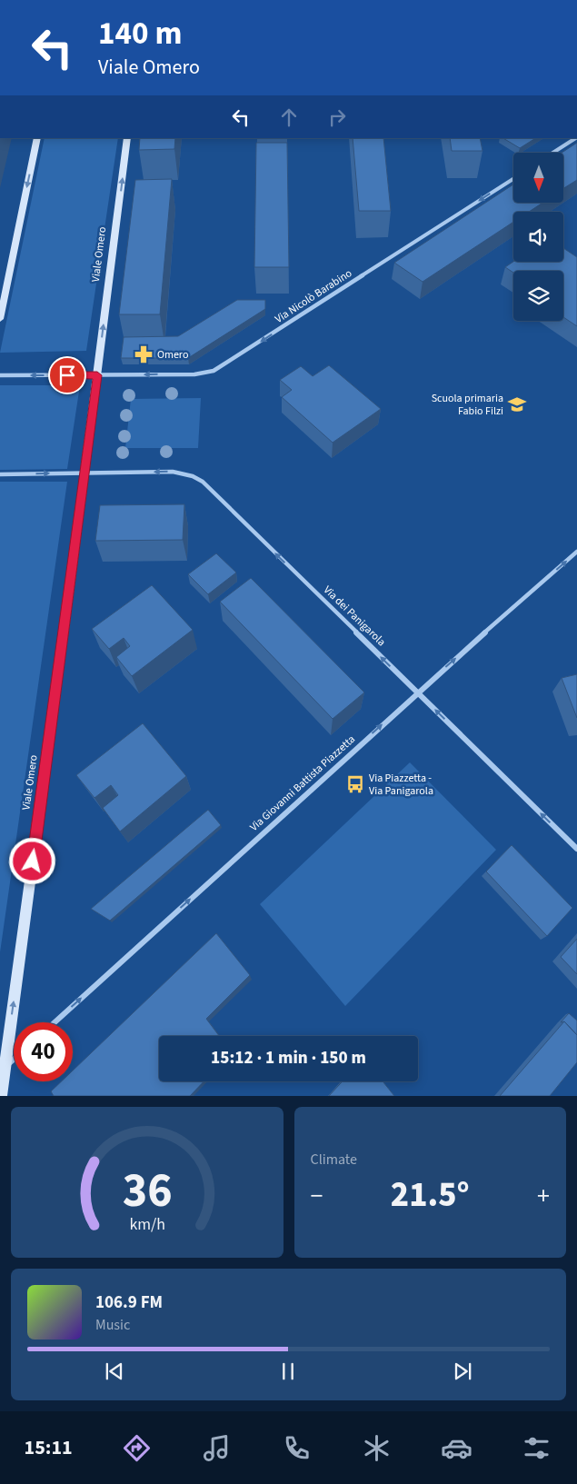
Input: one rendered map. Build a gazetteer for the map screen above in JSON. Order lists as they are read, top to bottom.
{
  "streets": {
    "street": [
      "Viale Omero",
      "Via Nicolò Barabino",
      "Via dei Panigarola",
      "Via Giovanni Battista Piazzetta"
    ]
  },
  "crossings": [
    ["Viale Omero", "Via Nicolò Barabino"],
    ["Viale Omero", "Via dei Panigarola"],
    ["Via dei Panigarola", "Via Giovanni Battista Piazzetta"]
  ],
  "one_way": [
    "Viale Omero",
    "Via Nicolò Barabino",
    "Via dei Panigarola",
    "Via Giovanni Battista Piazzetta"
  ],
  "places": {
    "pharmacy": ["Omero"],
    "school or university": ["Scuola primaria Fabio Filzi"],
    "bus stop": ["Via Piazzetta - Via Panigarola"]
  },
  "north": "bottom",
  "page": {
    "turn": ["140 m", "Viale Omero"],
    "limit": "40",
    "trip": "15:12 · 1 min · 150 m",
    "tile": "Climate",
    "heat": ["−", "21.5°", "+"],
    "song": ["106.9 FM", "Music"],
    "tabs": "15:11",
    "gauge": ["36", "km/h"]
  }
}
